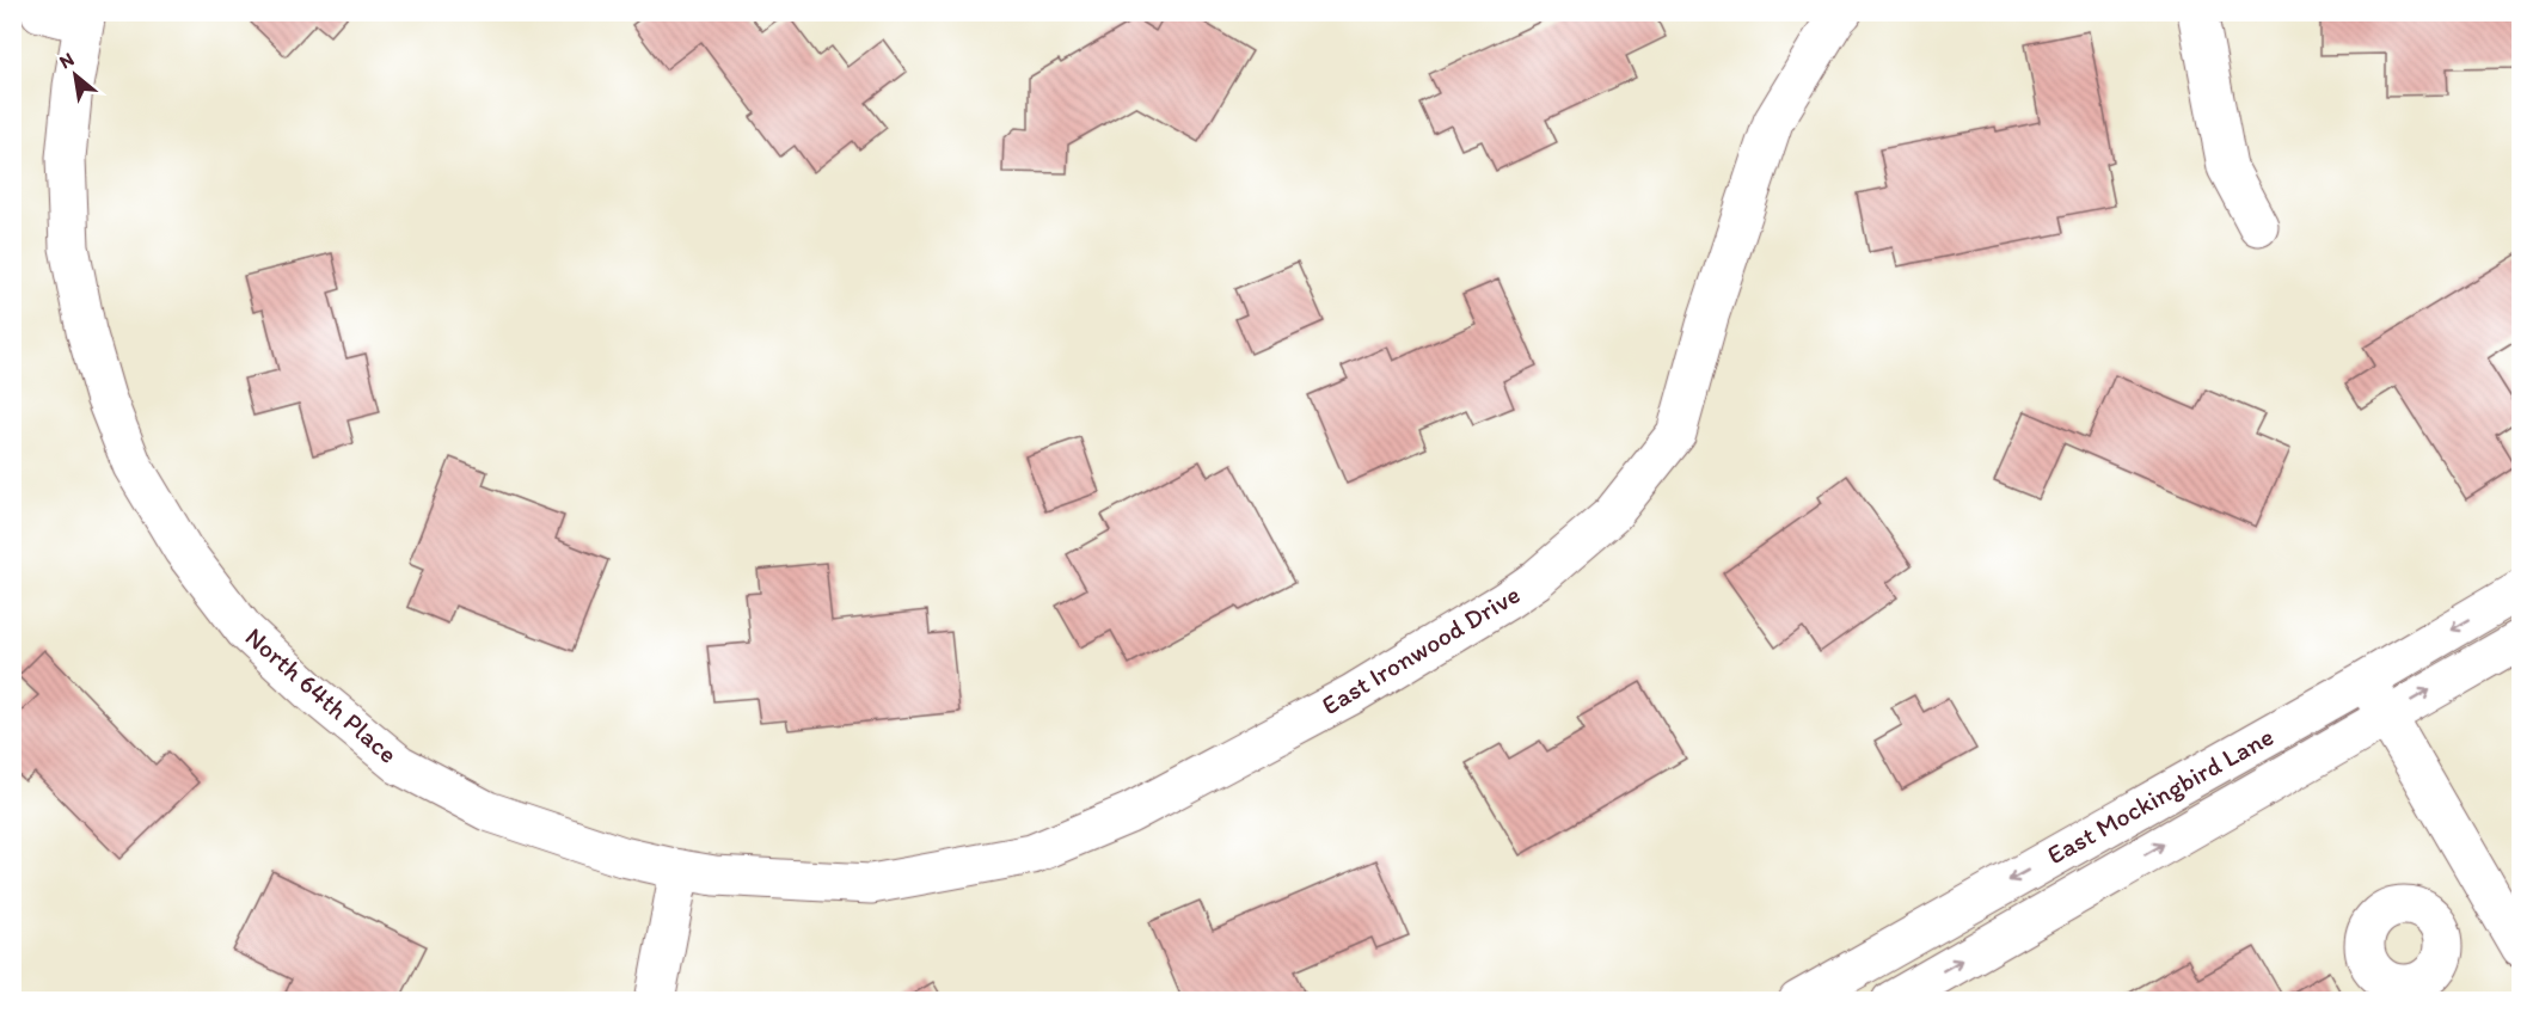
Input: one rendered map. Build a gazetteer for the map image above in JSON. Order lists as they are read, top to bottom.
{
  "streets": {
    "street": ["East Ironwood Drive", "North 64th Place", "East Mockingbird Lane"]
  },
  "crossings": [
    ["East Ironwood Drive", "North 64th Place"]
  ],
  "north": "top left"
}
